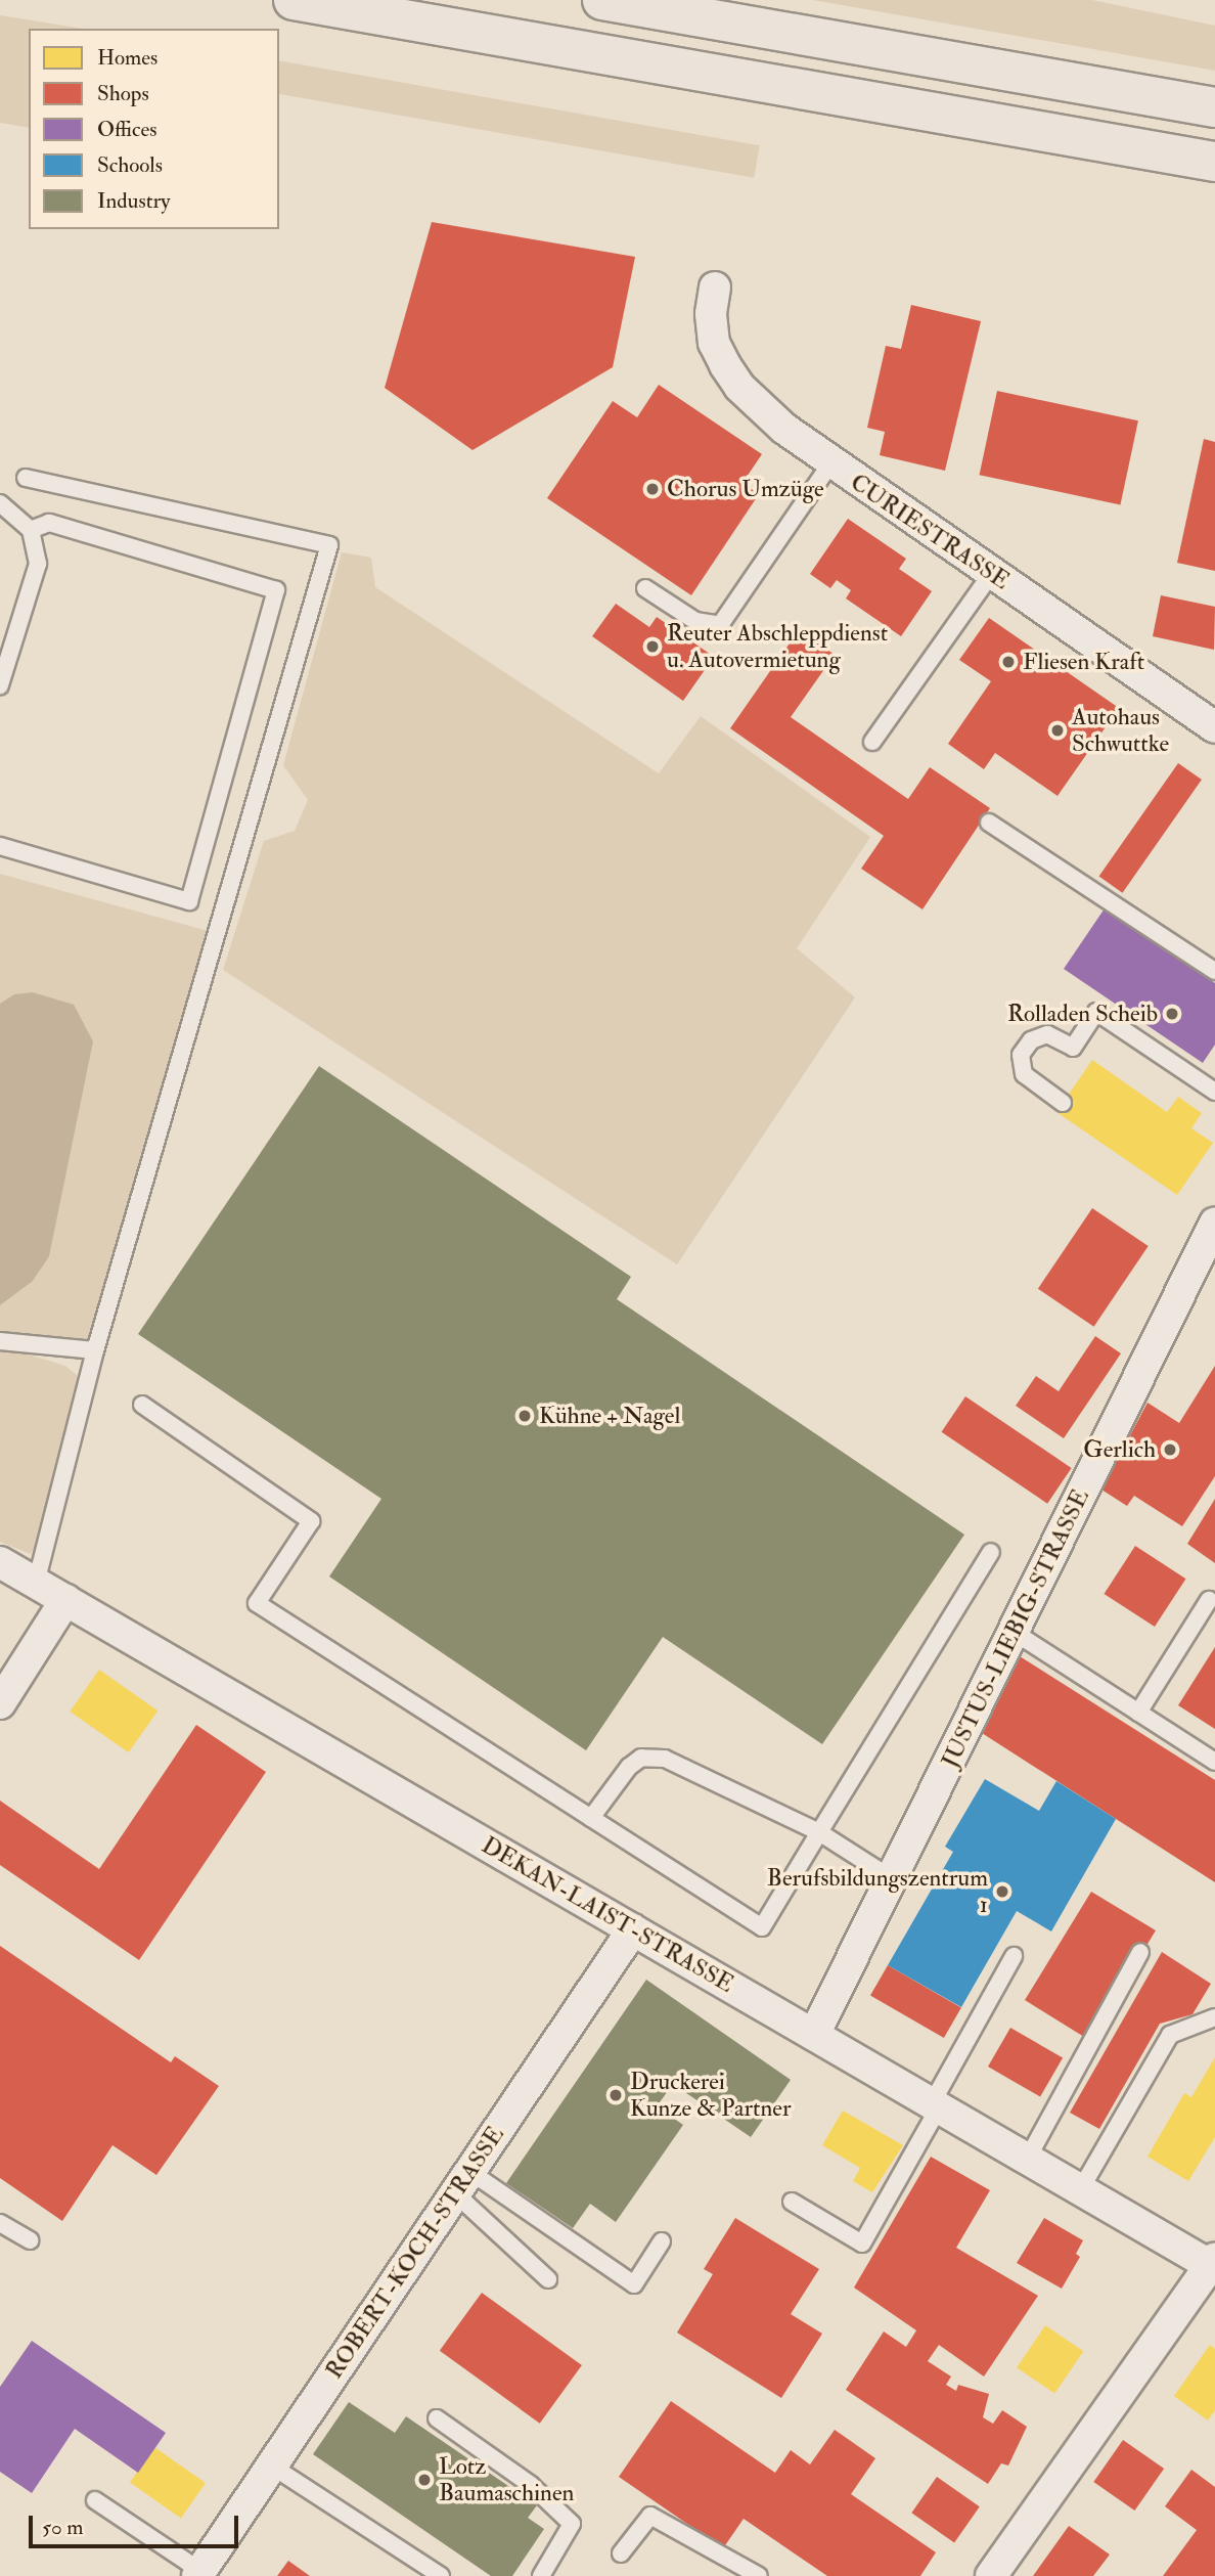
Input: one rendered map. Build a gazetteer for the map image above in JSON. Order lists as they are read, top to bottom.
{
  "streets": {
    "street": [
      "CURIESTRASSE",
      "JUSTUS-LIEBIG-STRASSE",
      "DEKAN-LAIST-STRASSE",
      "ROBERT-KOCH-STRASSE"
    ]
  },
  "crossings": [
    ["JUSTUS-LIEBIG-STRASSE", "DEKAN-LAIST-STRASSE"],
    ["DEKAN-LAIST-STRASSE", "ROBERT-KOCH-STRASSE"]
  ],
  "places": [
    "Chorus Umzüge",
    "Reuter Abschleppdienst u. Autovermietung",
    "Fliesen Kraft",
    "Autohaus Schwuttke",
    "Rolladen Scheib",
    "Kühne + Nagel",
    "Gerlich",
    "Berufsbildungszentrum 1",
    "Druckerei Kunze & Partner",
    "Lotz Baumaschinen"
  ],
  "legend": [
    "Homes",
    "Shops",
    "Offices",
    "Schools",
    "Industry"
  ],
  "scale_bar": "50 m"
}
